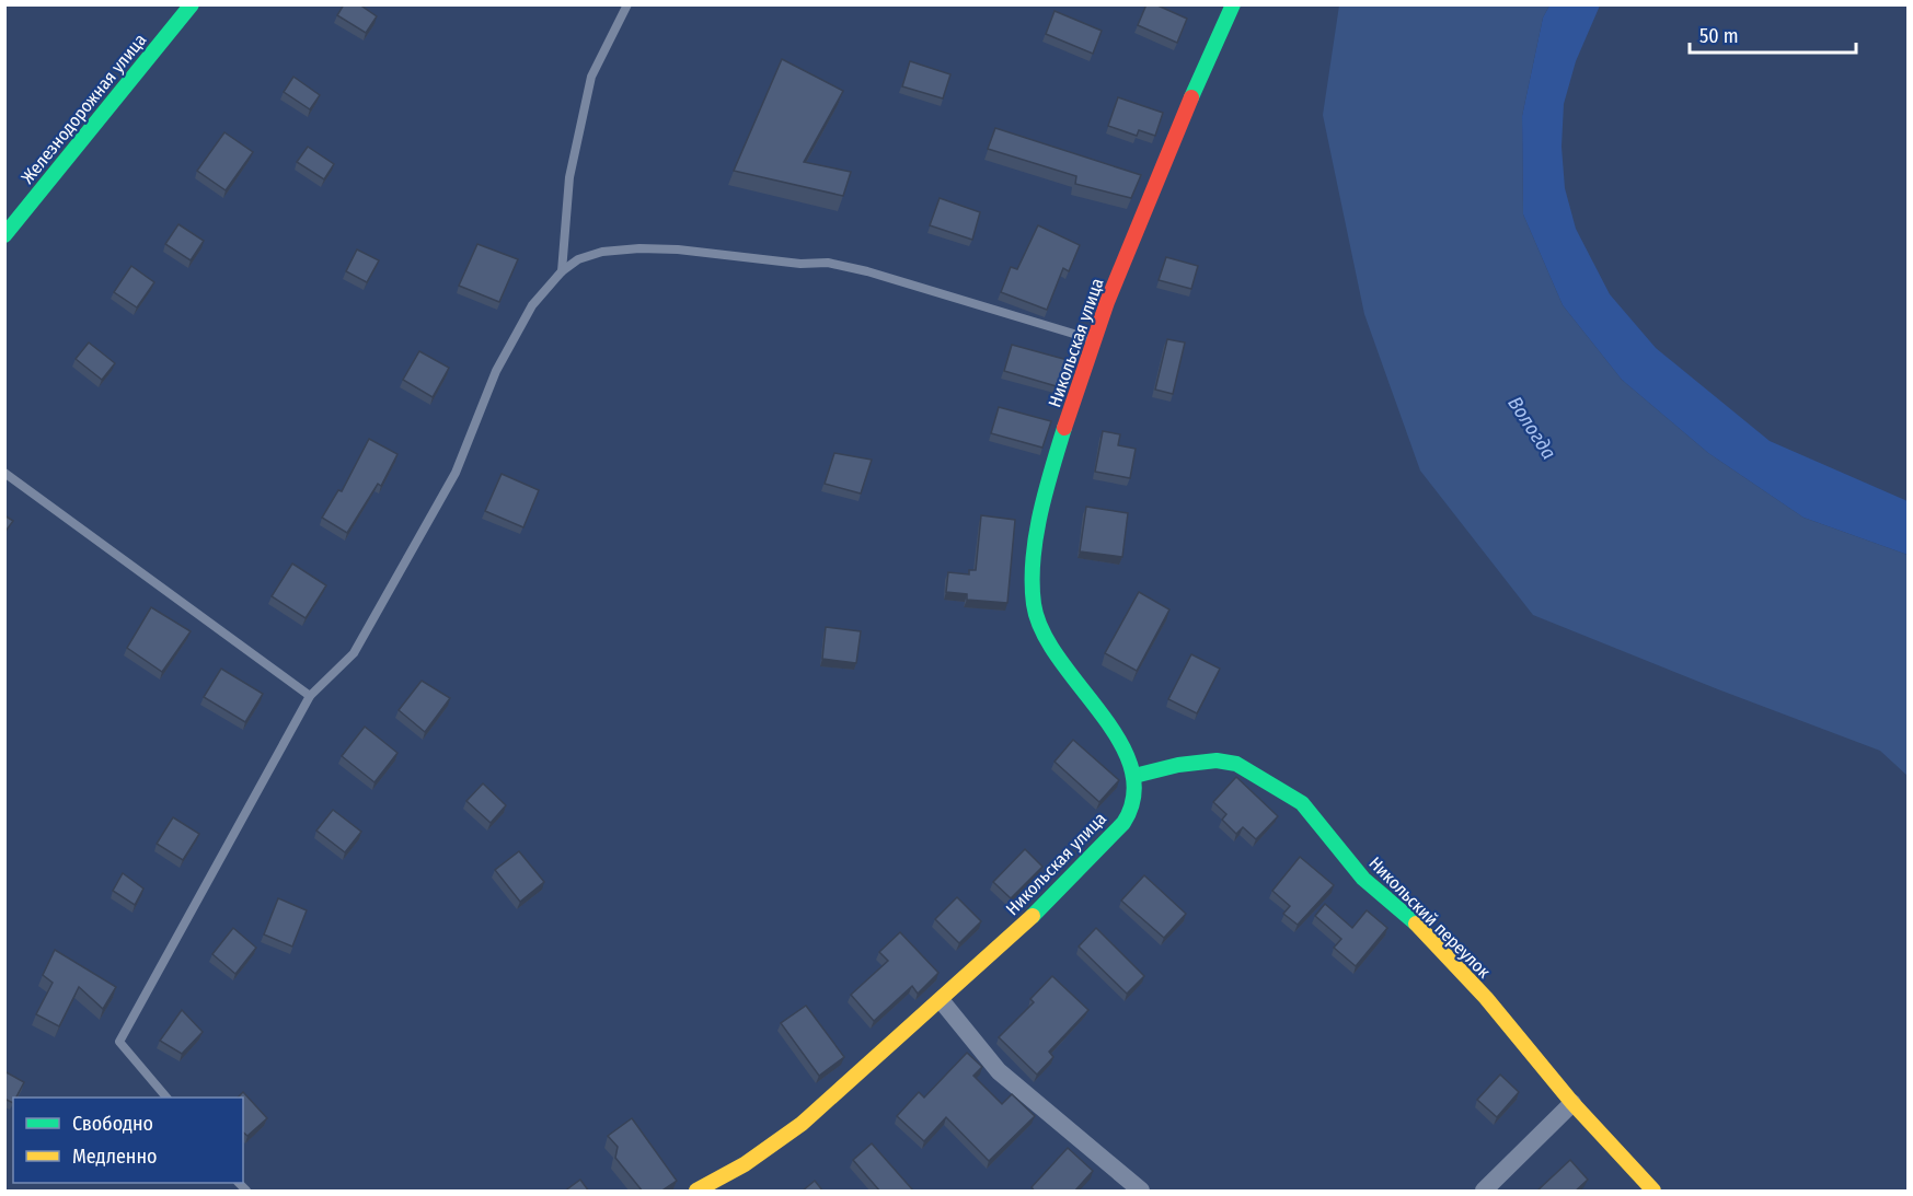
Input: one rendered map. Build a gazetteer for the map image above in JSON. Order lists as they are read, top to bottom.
{
  "streets": {
    "street": ["Железнодорожная улица", "Никольская улица", "Никольский переулок"]
  },
  "crossings": [
    ["Никольская улица", "Никольский переулок"]
  ],
  "water": ["Вологда"],
  "legend": ["Свободно", "Медленно"],
  "scale_bar": "50 m"
}
